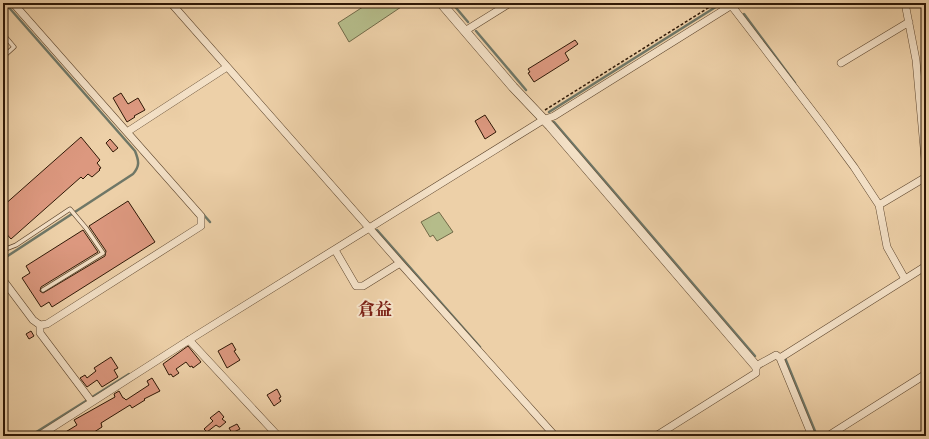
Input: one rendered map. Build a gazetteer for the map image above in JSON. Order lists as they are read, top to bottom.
{
  "districts": ["倉益"]
}
